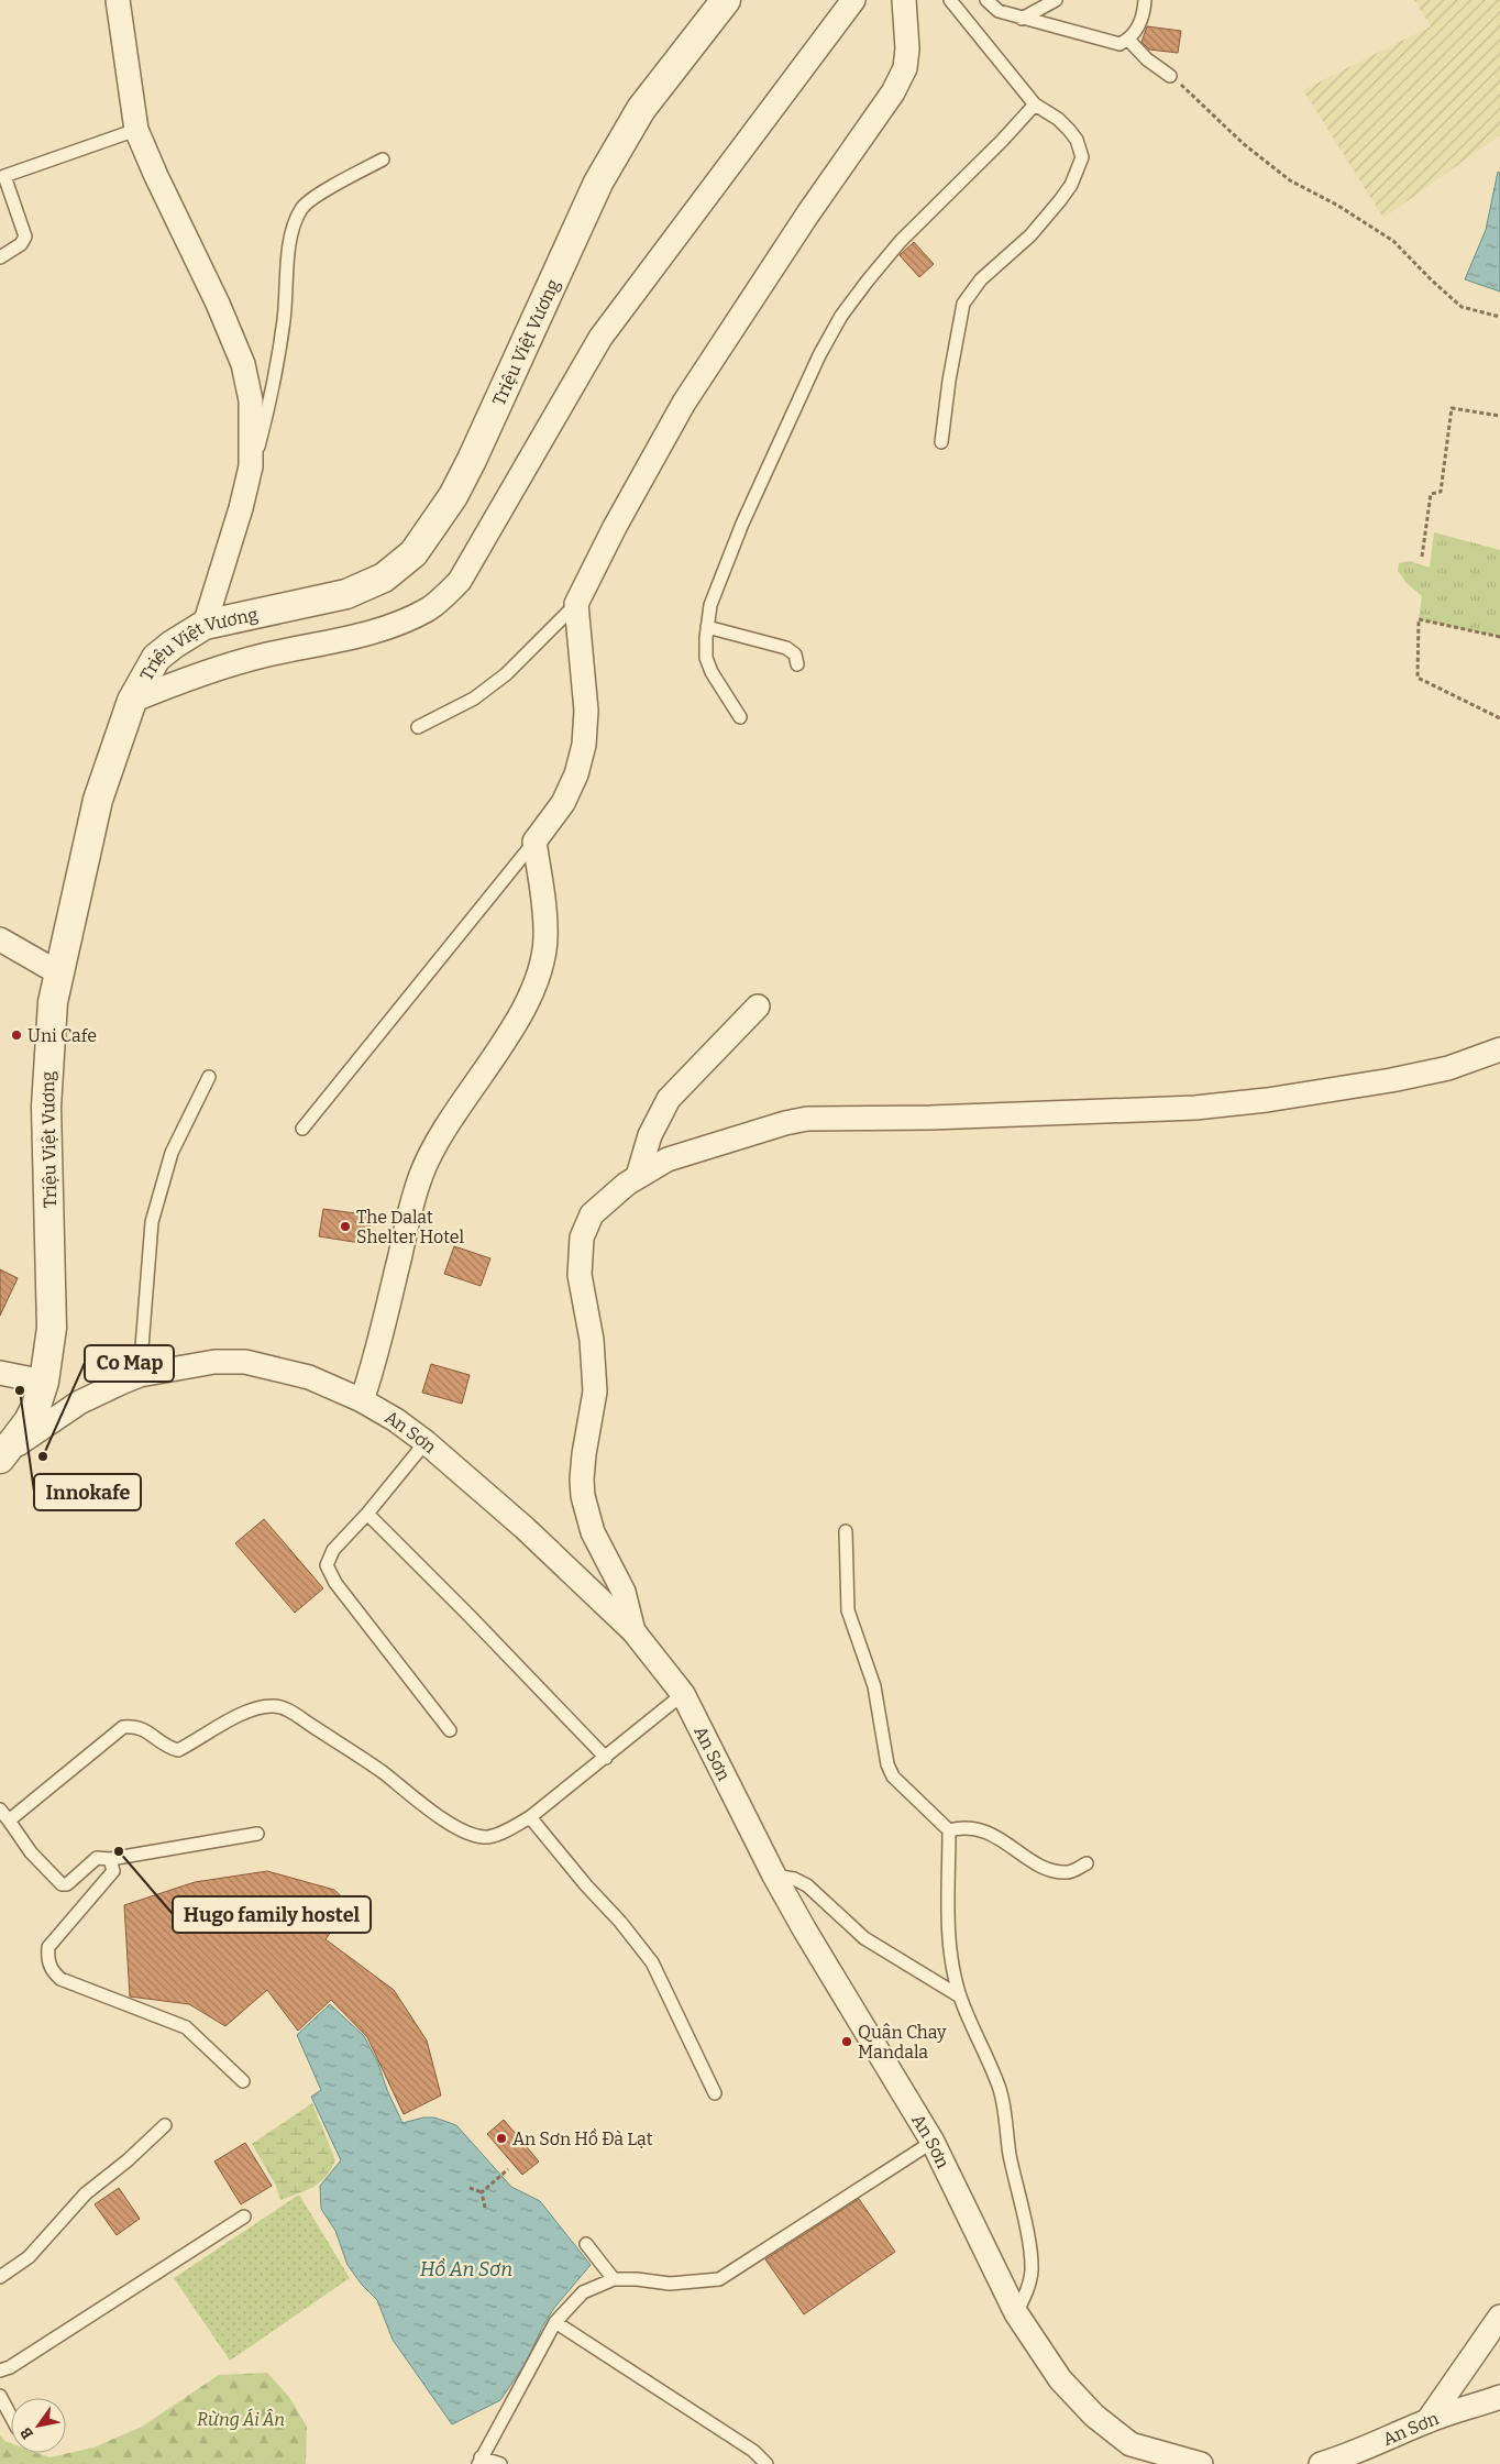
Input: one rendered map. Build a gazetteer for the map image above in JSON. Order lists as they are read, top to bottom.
{
  "streets": {
    "street": ["Triệu Việt Vương", "An Sơn"]
  },
  "crossings": [
    ["Triệu Việt Vương", "An Sơn"]
  ],
  "water": ["Hồ An Sơn"],
  "parks": ["Rừng Ái Ân"],
  "places": [
    "Uni Cafe",
    "The Dalat Shelter Hotel",
    "Innokafe",
    "Co Map",
    "Hugo family hostel",
    "Quân Chay Mandala",
    "An Sơn Hồ Đà Lạt"
  ],
  "north": "bottom left"
}
